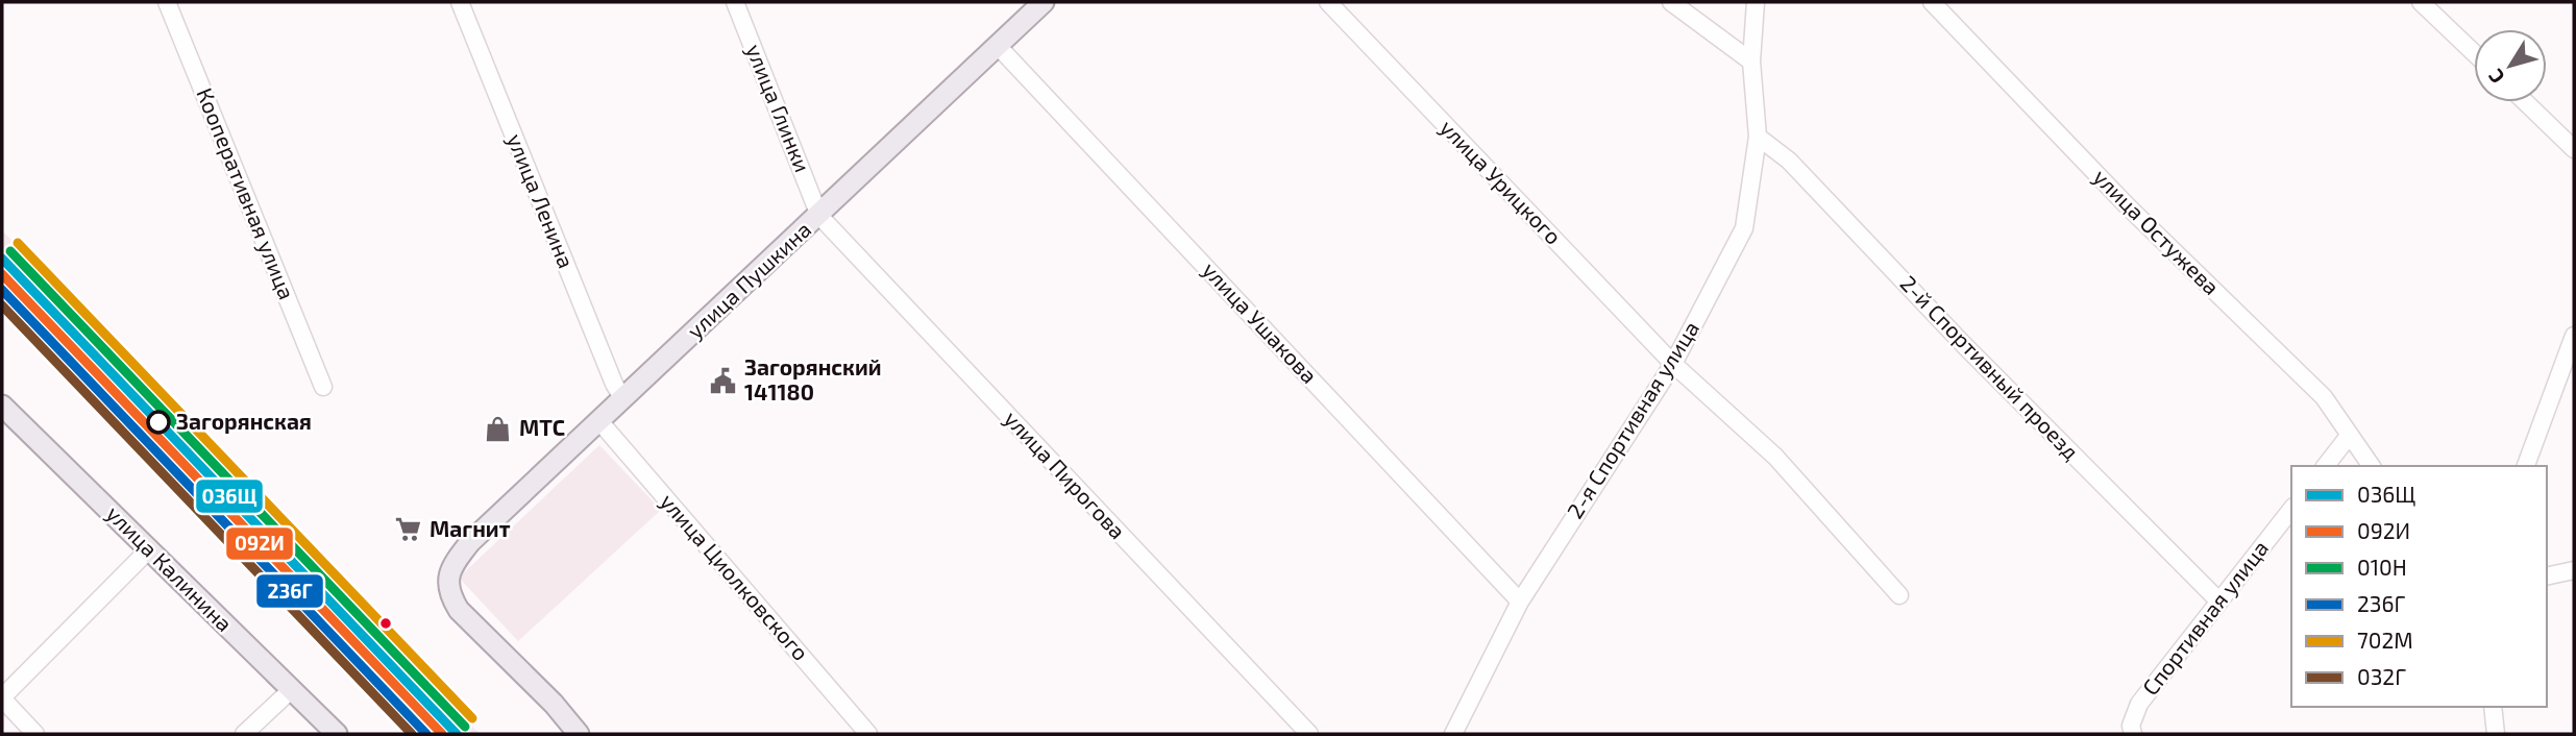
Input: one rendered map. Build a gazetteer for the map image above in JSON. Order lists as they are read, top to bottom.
{
  "streets": {
    "main road": ["улица Пушкина", "улица Калинина"],
    "street": [
      "улица Глинки",
      "улица Урицкого",
      "Кооперативная улица",
      "улица Ленина",
      "улица Остужева",
      "улица Ушакова",
      "2-й Спортивный проезд",
      "2-я Спортивная улица",
      "улица Пирогова",
      "улица Циолковского",
      "Спортивная улица"
    ]
  },
  "crossings": [
    ["улица Глинки", "улица Пушкина"],
    ["улица Глинки", "улица Пирогова"],
    ["улица Урицкого", "2-я Спортивная улица"],
    ["улица Ленина", "улица Пушкина"],
    ["улица Пушкина", "улица Ушакова"],
    ["улица Пушкина", "улица Пирогова"],
    ["улица Пушкина", "улица Циолковского"],
    ["улица Ушакова", "2-я Спортивная улица"],
    ["2-й Спортивный проезд", "2-я Спортивная улица"],
    ["2-й Спортивный проезд", "Спортивная улица"]
  ],
  "places": {
    "public building": ["Загорянский 141180"],
    "other": ["Загорянская"],
    "shop": ["МТС"],
    "supermarket": ["Магнит"]
  },
  "lines": [
    "transit line 702М",
    "transit line 010Н",
    "transit line 036Щ",
    "transit line 092И",
    "transit line 236Г",
    "transit line 032Г"
  ],
  "legend": [
    "036Щ",
    "092И",
    "010Н",
    "236Г",
    "702М",
    "032Г"
  ],
  "north": "bottom left"
}
